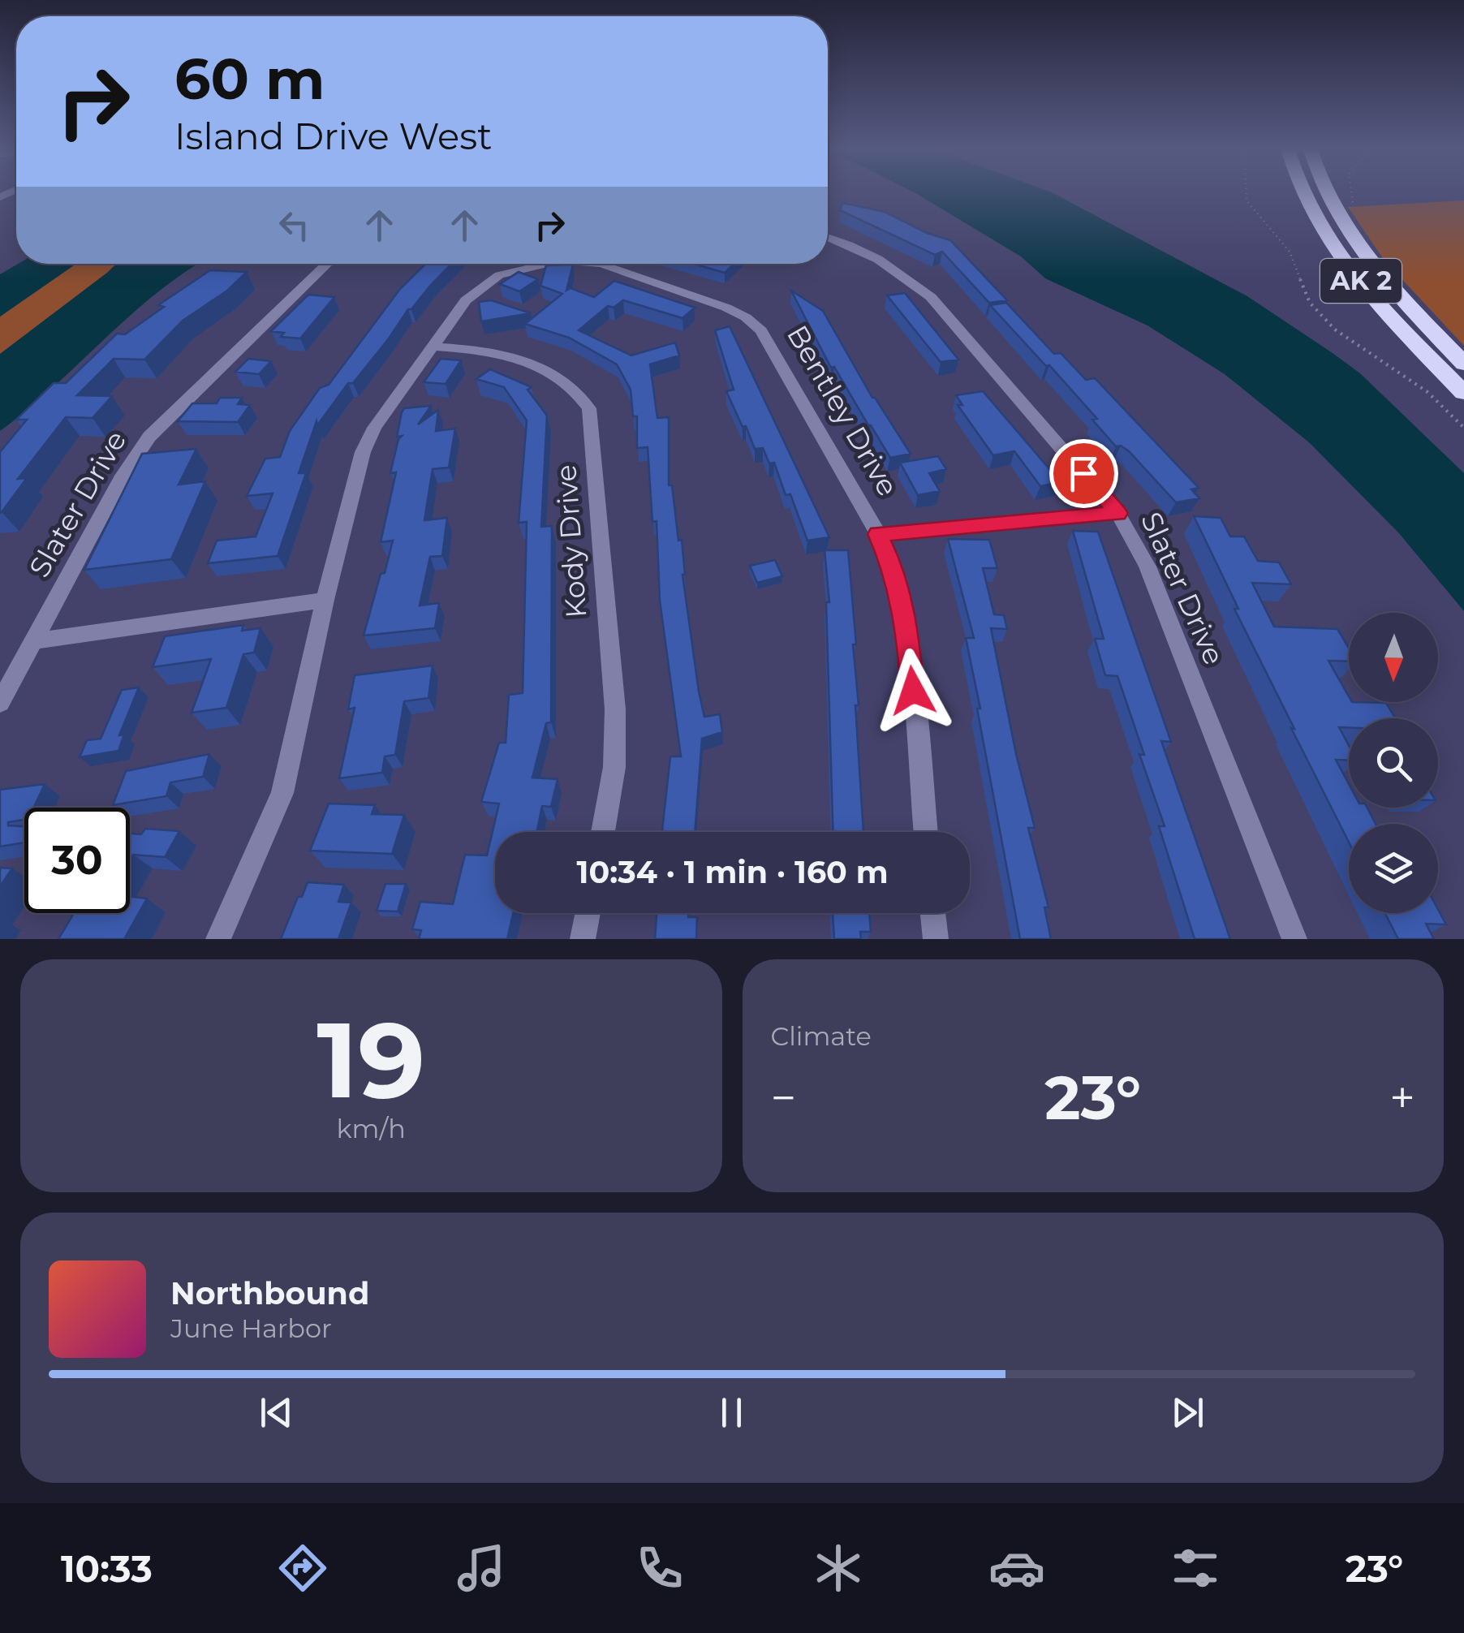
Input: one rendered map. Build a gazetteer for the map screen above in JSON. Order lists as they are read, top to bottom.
{
  "streets": {
    "highway": ["AK 2"],
    "street": ["Bentley Drive", "Slater Drive", "Kody Drive"]
  },
  "crossings": [
    ["Bentley Drive", "Kody Drive"]
  ],
  "north": "bottom",
  "page": {
    "turn": ["60 m", "Island Drive West"],
    "limit": "30",
    "trip": "10:34 · 1 min · 160 m",
    "tile": [
      ["19", "km/h"],
      "Climate"
    ],
    "heat": ["−", "23°", "+"],
    "song": ["Northbound", "June Harbor"],
    "tabs": ["10:33", "23°"]
  }
}
